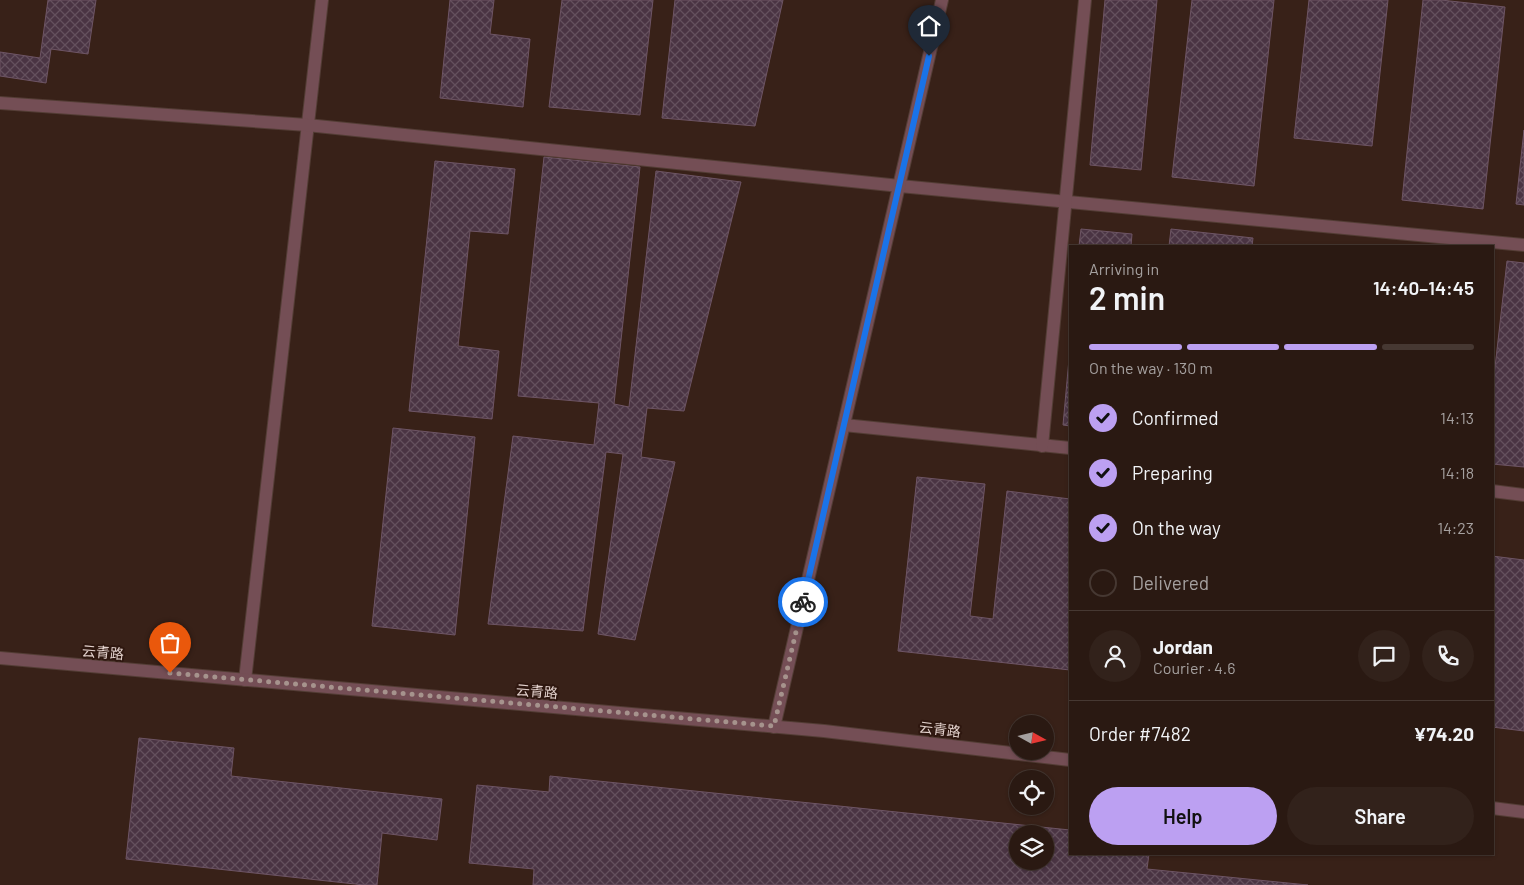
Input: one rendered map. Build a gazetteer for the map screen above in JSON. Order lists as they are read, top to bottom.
{
  "streets": {
    "street": ["云青路"]
  },
  "north": "right",
  "page": {
    "heading": ["2 min", "Arriving in", "14:40–14:45"],
    "panel": [
      "Jordan",
      "Courier · 4.6",
      "Order #7482",
      "¥74.20"
    ],
    "bar": "On the way · 130 m",
    "list": [
      ["Confirmed", "14:13"],
      ["Preparing", "14:18"],
      ["On the way", "14:23"],
      "Delivered"
    ],
    "buttons": ["Help", "Share"]
  }
}
